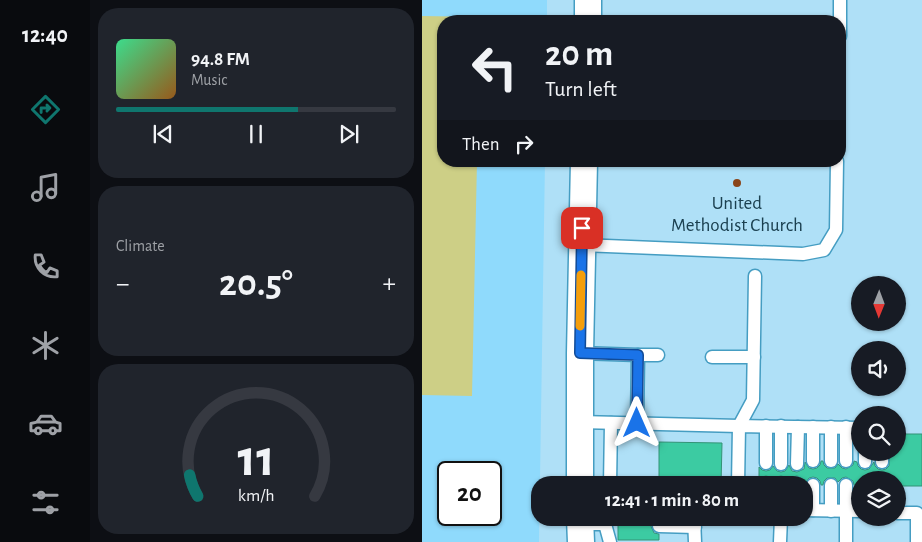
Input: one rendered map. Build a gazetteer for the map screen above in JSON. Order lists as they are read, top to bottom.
{
  "places": ["United Methodist Church"],
  "north": "bottom",
  "page": {
    "tabs": "12:40",
    "turn": ["20 m", "Turn left"],
    "song": ["94.8 FM", "Music"],
    "then": "Then",
    "tile": "Climate",
    "heat": ["−", "20.5°", "+"],
    "limit": "20",
    "trip": "12:41 · 1 min · 80 m",
    "gauge": ["11", "km/h"]
  }
}
